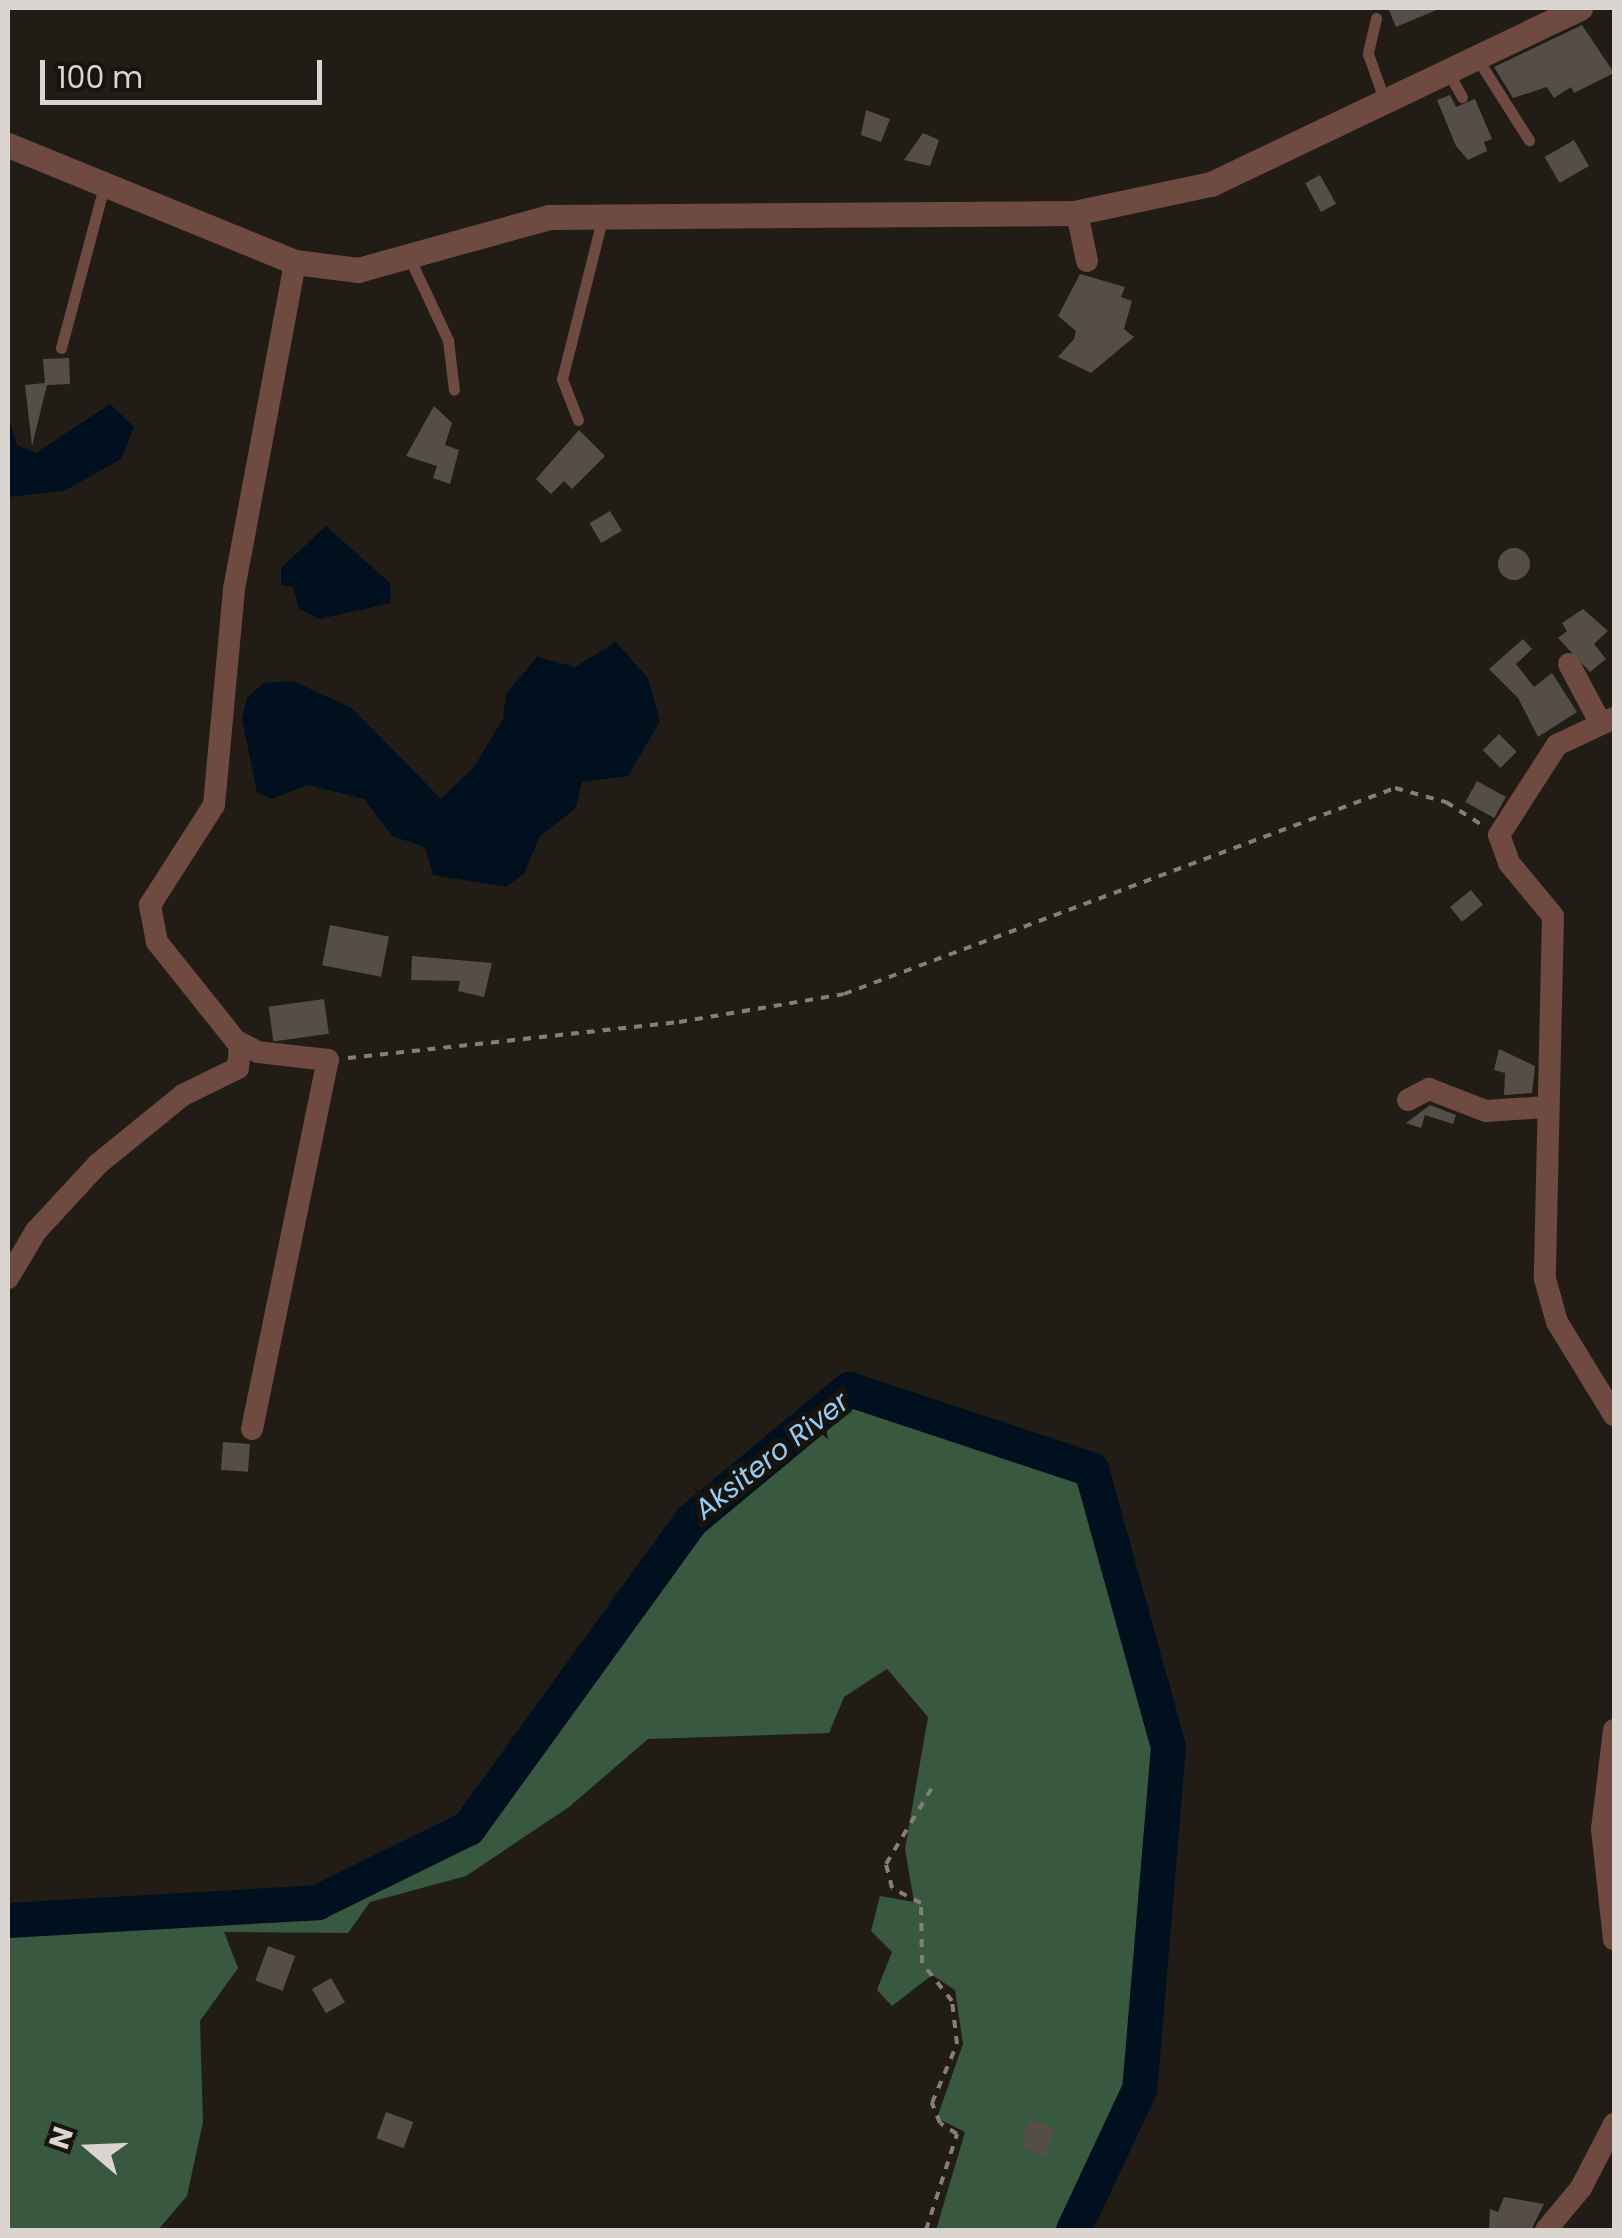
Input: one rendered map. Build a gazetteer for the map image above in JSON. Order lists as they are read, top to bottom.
{
  "water": ["Aksitero River"],
  "scale_bar": "100 m",
  "north": "left"
}
